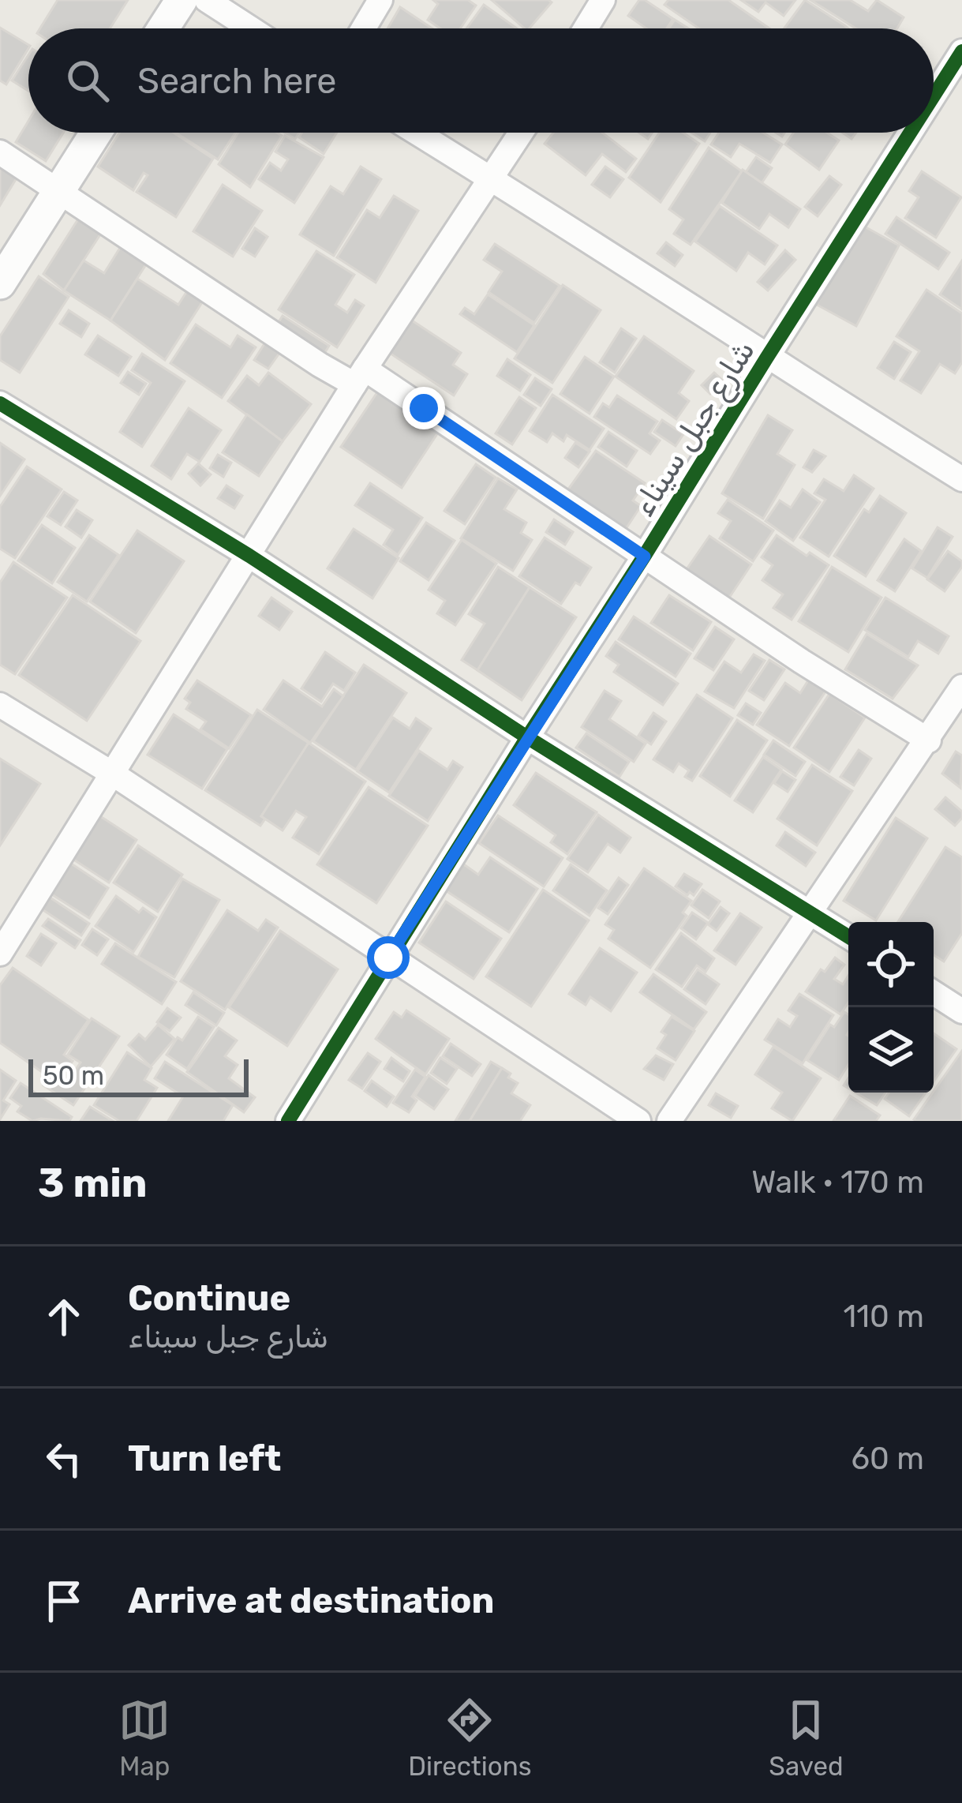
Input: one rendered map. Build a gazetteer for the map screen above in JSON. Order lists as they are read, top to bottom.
{
  "streets": {
    "street": ["شارع جبل سيناء"]
  },
  "scale_bar": "50 m",
  "page": {
    "search": "Search here",
    "scale": "50 m",
    "heading": ["3 min", "Walk · 170 m"],
    "list": [
      ["Continue", "شارع جبل سيناء", "110 m"],
      ["Turn left", "60 m"],
      "Arrive at destination"
    ],
    "nav": ["Map", "Directions", "Saved"]
  }
}
